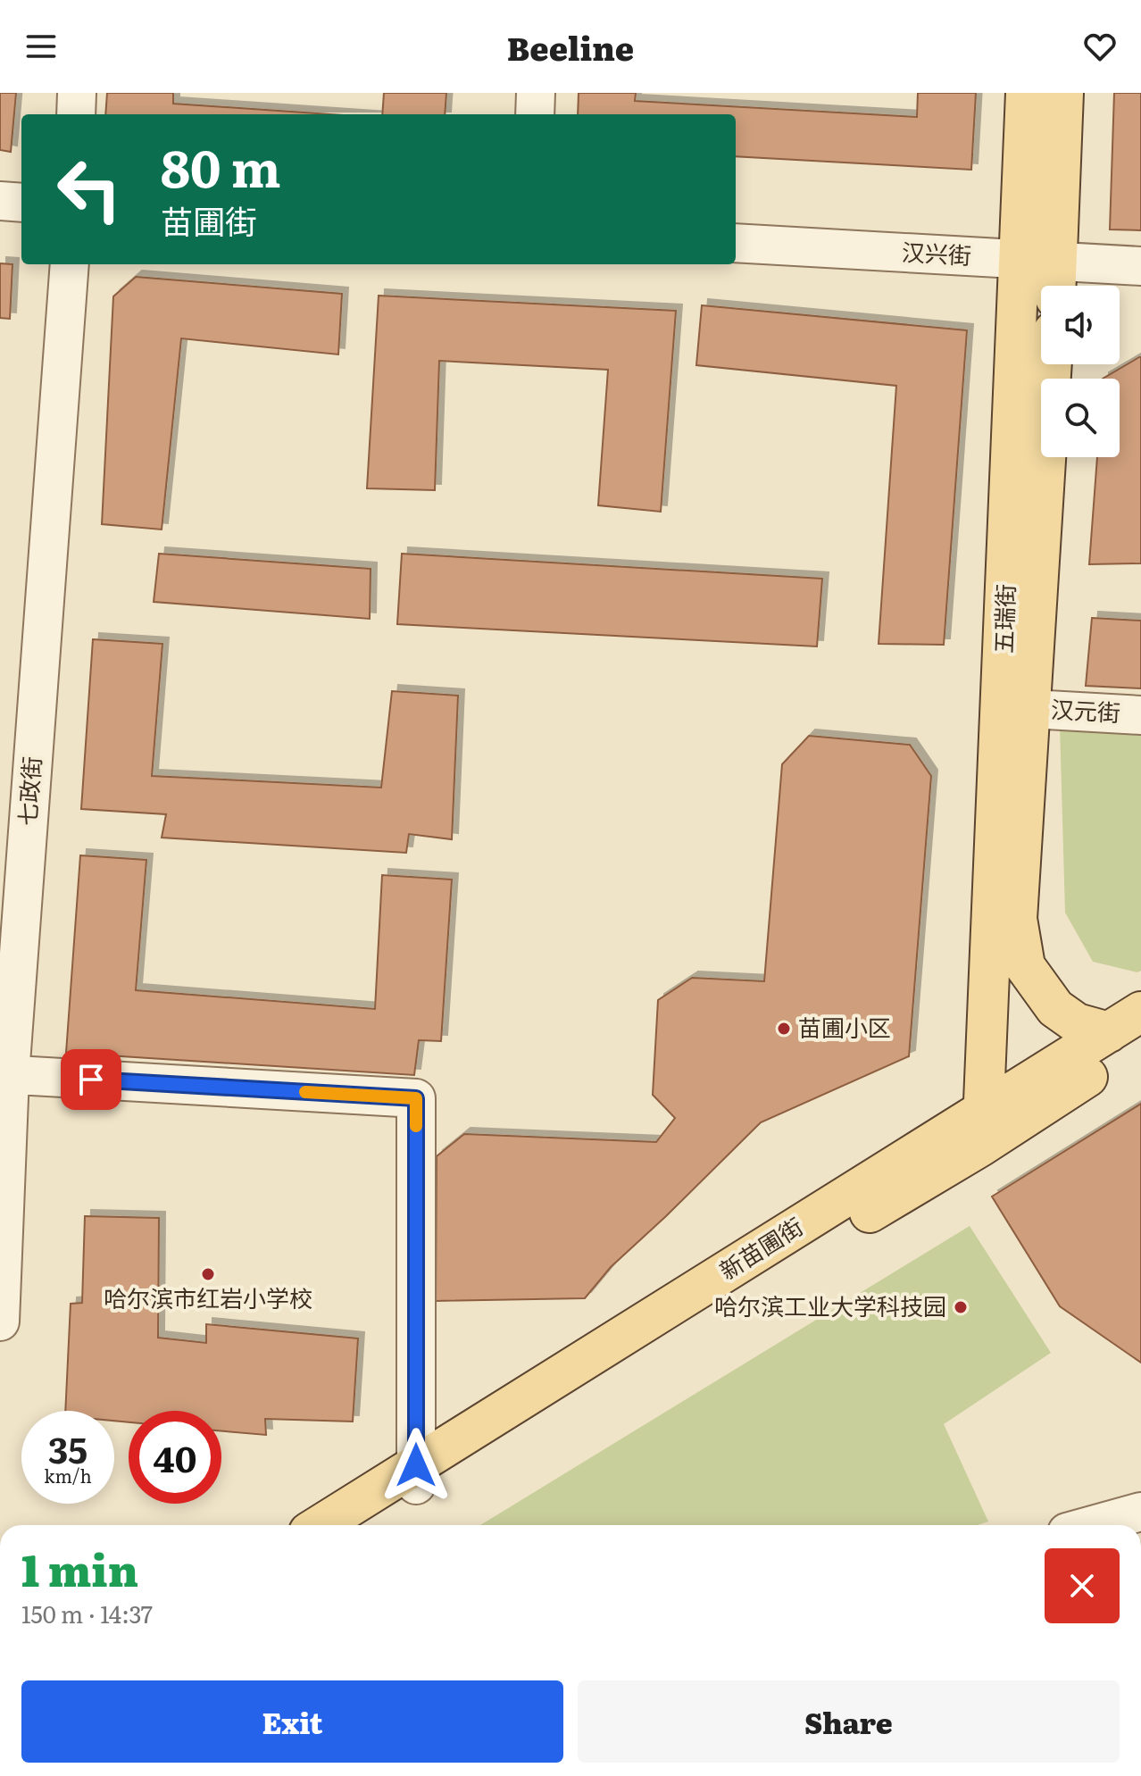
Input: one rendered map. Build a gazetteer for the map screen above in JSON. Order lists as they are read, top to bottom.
{
  "streets": {
    "main road": ["五瑞街", "新苗圃街"],
    "street": ["汉兴街", "汉元街", "七政街"]
  },
  "crossings": [
    ["汉兴街", "五瑞街"],
    ["五瑞街", "汉元街"],
    ["五瑞街", "新苗圃街"]
  ],
  "places": ["苗圃小区", "哈尔滨市红岩小学校", "哈尔滨工业大学科技园"],
  "page": {
    "header": "Beeline",
    "turn": ["80 m", "苗圃街"],
    "speed": "35 km/h",
    "limit": "40",
    "heading": ["1 min", "150 m · 14:37"],
    "buttons": ["Exit", "Share"]
  }
}
